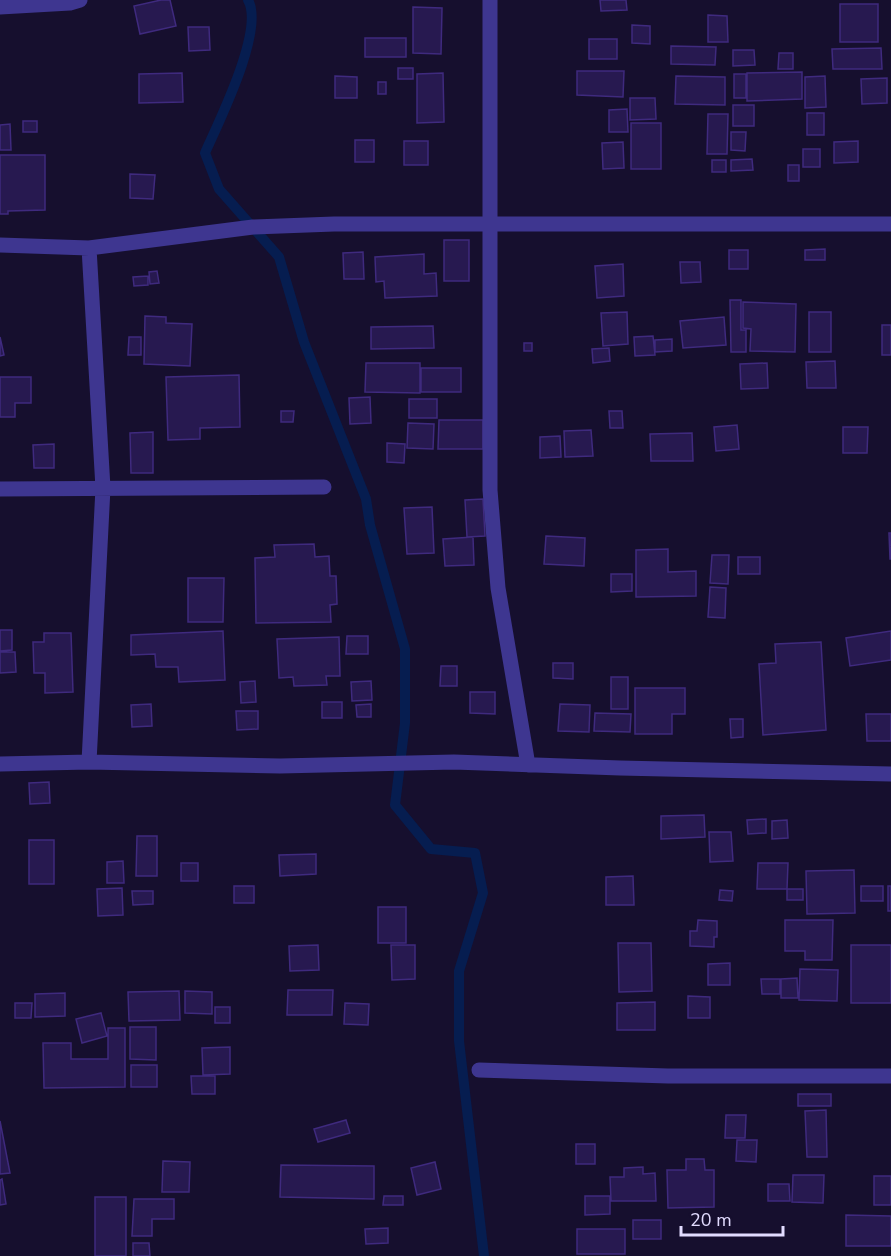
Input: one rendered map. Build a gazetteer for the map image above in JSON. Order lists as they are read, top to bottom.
{
  "scale_bar": "20 m"
}
